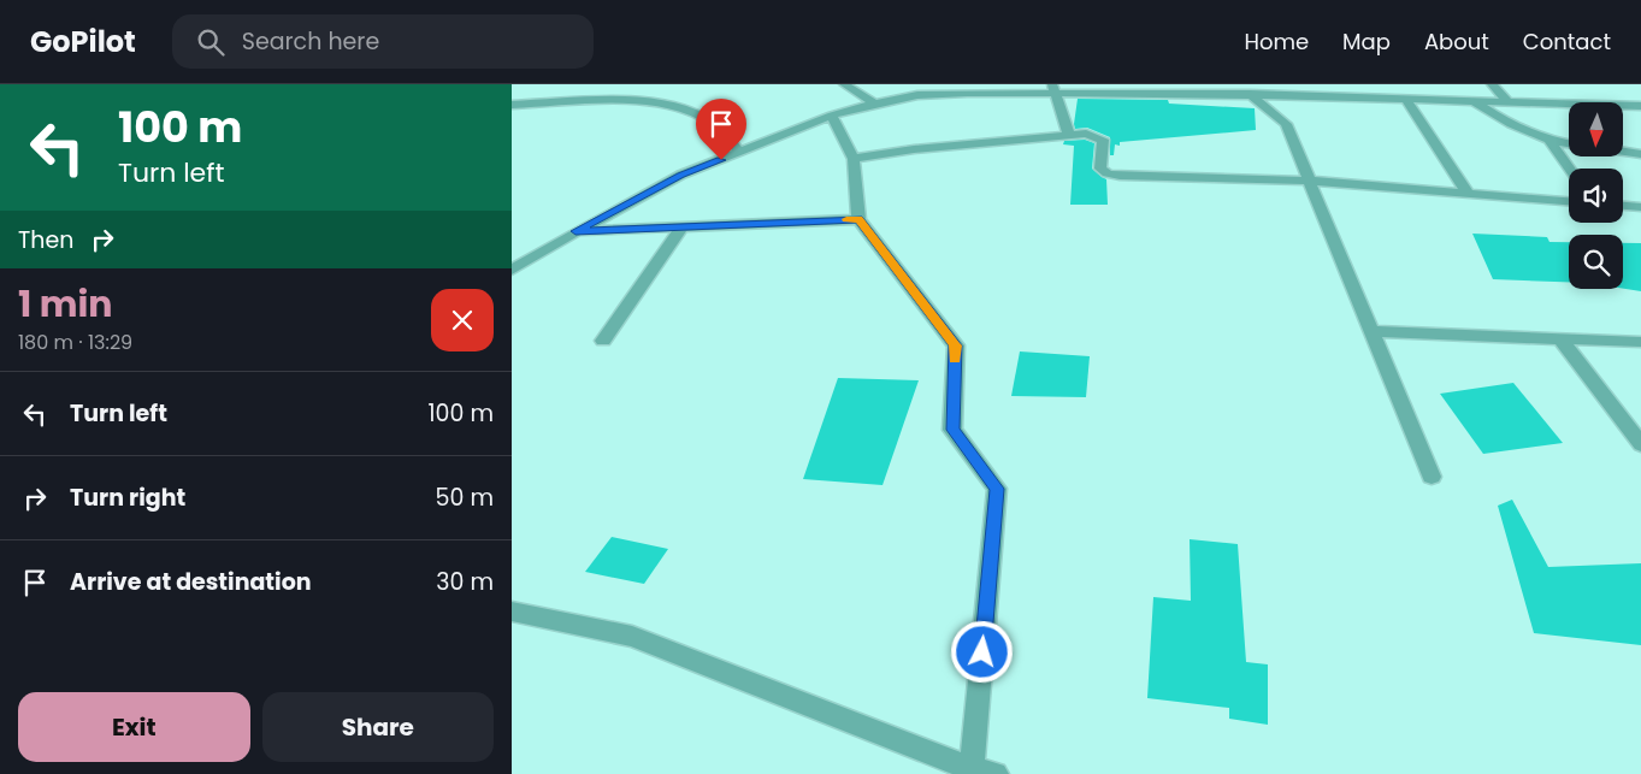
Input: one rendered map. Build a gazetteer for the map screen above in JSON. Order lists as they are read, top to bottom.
{
  "north": "bottom",
  "page": {
    "header": "GoPilot",
    "search": "Search here",
    "nav": [
      "Home",
      "Map",
      "About",
      "Contact"
    ],
    "turn": ["100 m", "Turn left"],
    "then": "Then",
    "heading": ["1 min", "180 m · 13:29"],
    "list": [
      {
        "name": "Turn left",
        "value": "100 m"
      },
      {
        "name": "Turn right",
        "value": "50 m"
      },
      {
        "name": "Arrive at destination",
        "value": "30 m"
      }
    ],
    "buttons": ["Exit", "Share"]
  }
}
